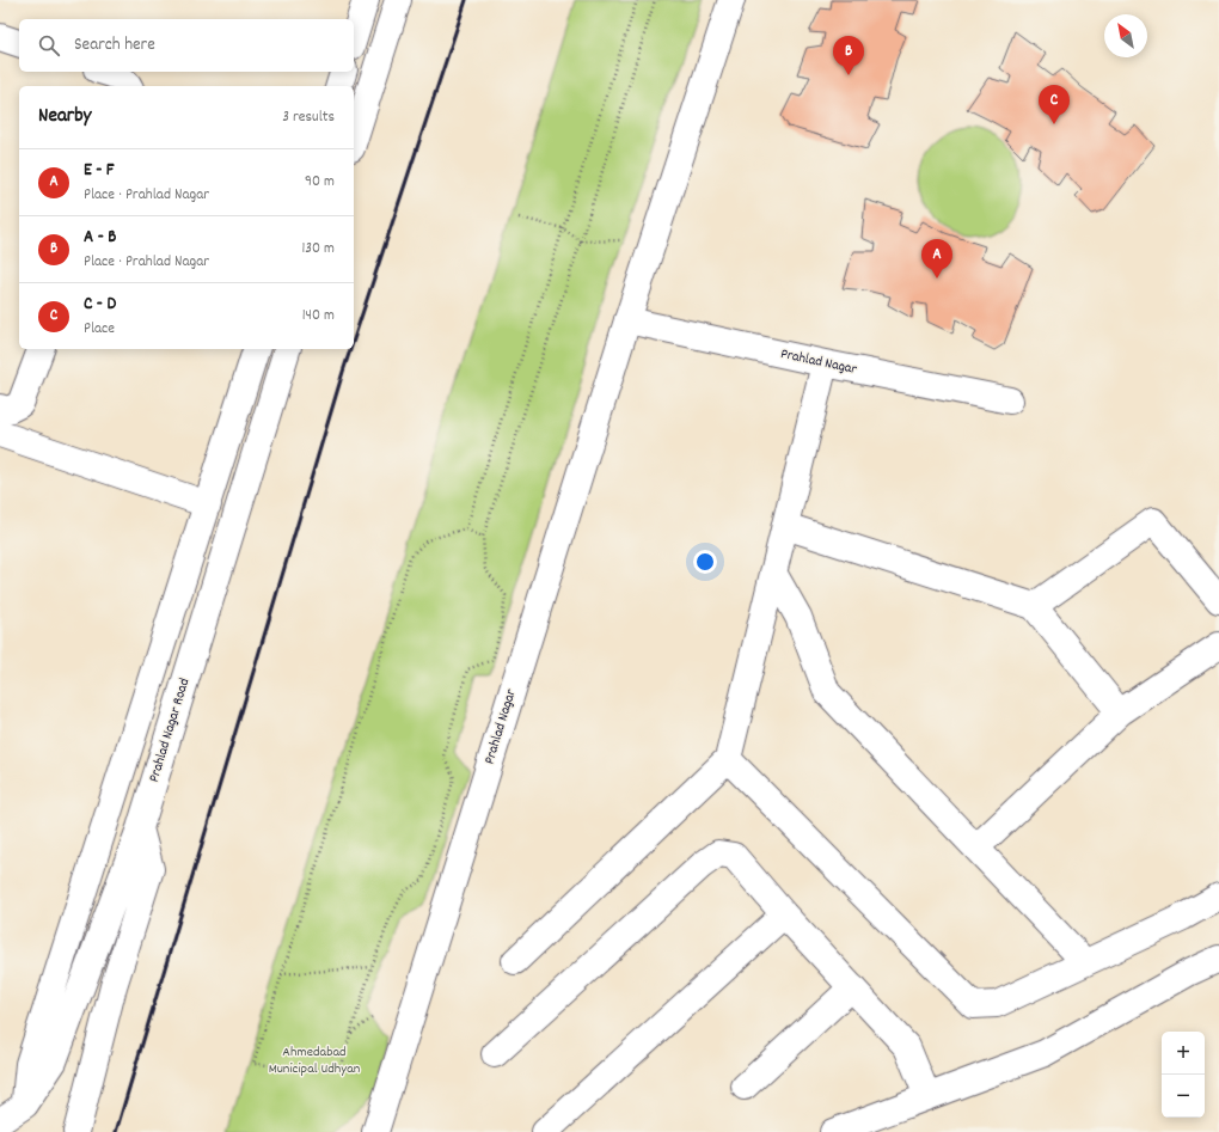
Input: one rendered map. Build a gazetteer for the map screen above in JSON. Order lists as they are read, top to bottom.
{
  "streets": {
    "street": ["Prahlad Nagar", "Prahlad Nagar Road"]
  },
  "parks": ["Ahmedabad Municipal Udhyan"],
  "north": "top left",
  "page": {
    "search": "Search here",
    "pins": ["B", "C", "A"],
    "heading": ["Nearby", "3 results"],
    "list": [
      {
        "mark": "A",
        "name": "E - F",
        "note": "Place · Prahlad Nagar",
        "value": "90 m"
      },
      {
        "mark": "B",
        "name": "A - B",
        "note": "Place · Prahlad Nagar",
        "value": "130 m"
      },
      {
        "mark": "C",
        "name": "C - D",
        "note": "Place",
        "value": "140 m"
      }
    ],
    "map_buttons": ["+", "−"]
  }
}
